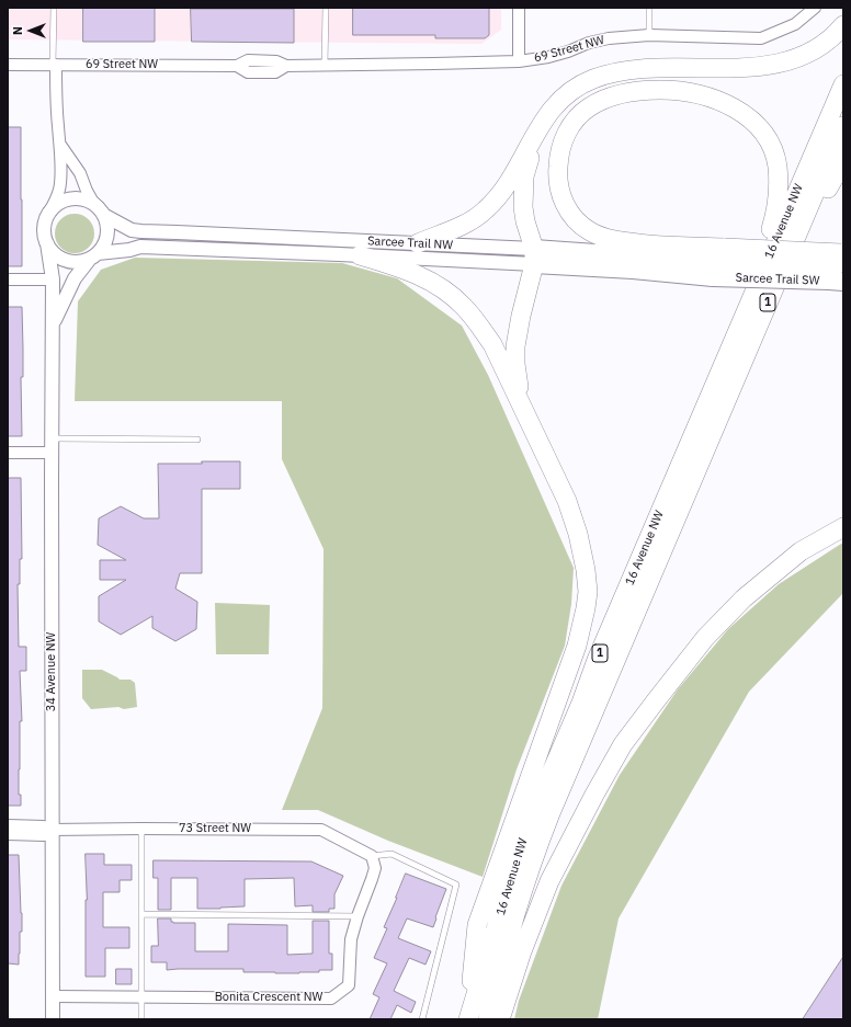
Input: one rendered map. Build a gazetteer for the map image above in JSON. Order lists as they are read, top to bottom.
{
  "streets": {
    "highway": [
      "16 Avenue NW",
      "Sarcee Trail NW",
      "Sarcee Trail SW",
      "1"
    ],
    "street": [
      "69 Street NW",
      "34 Avenue NW",
      "73 Street NW",
      "Bonita Crescent NW"
    ]
  },
  "crossings": [
    ["Sarcee Trail NW", "Sarcee Trail SW"],
    ["Sarcee Trail NW", "34 Avenue NW"],
    ["34 Avenue NW", "73 Street NW"],
    ["34 Avenue NW", "Bonita Crescent NW"],
    ["73 Street NW", "Bonita Crescent NW"]
  ],
  "north": "left"
}
